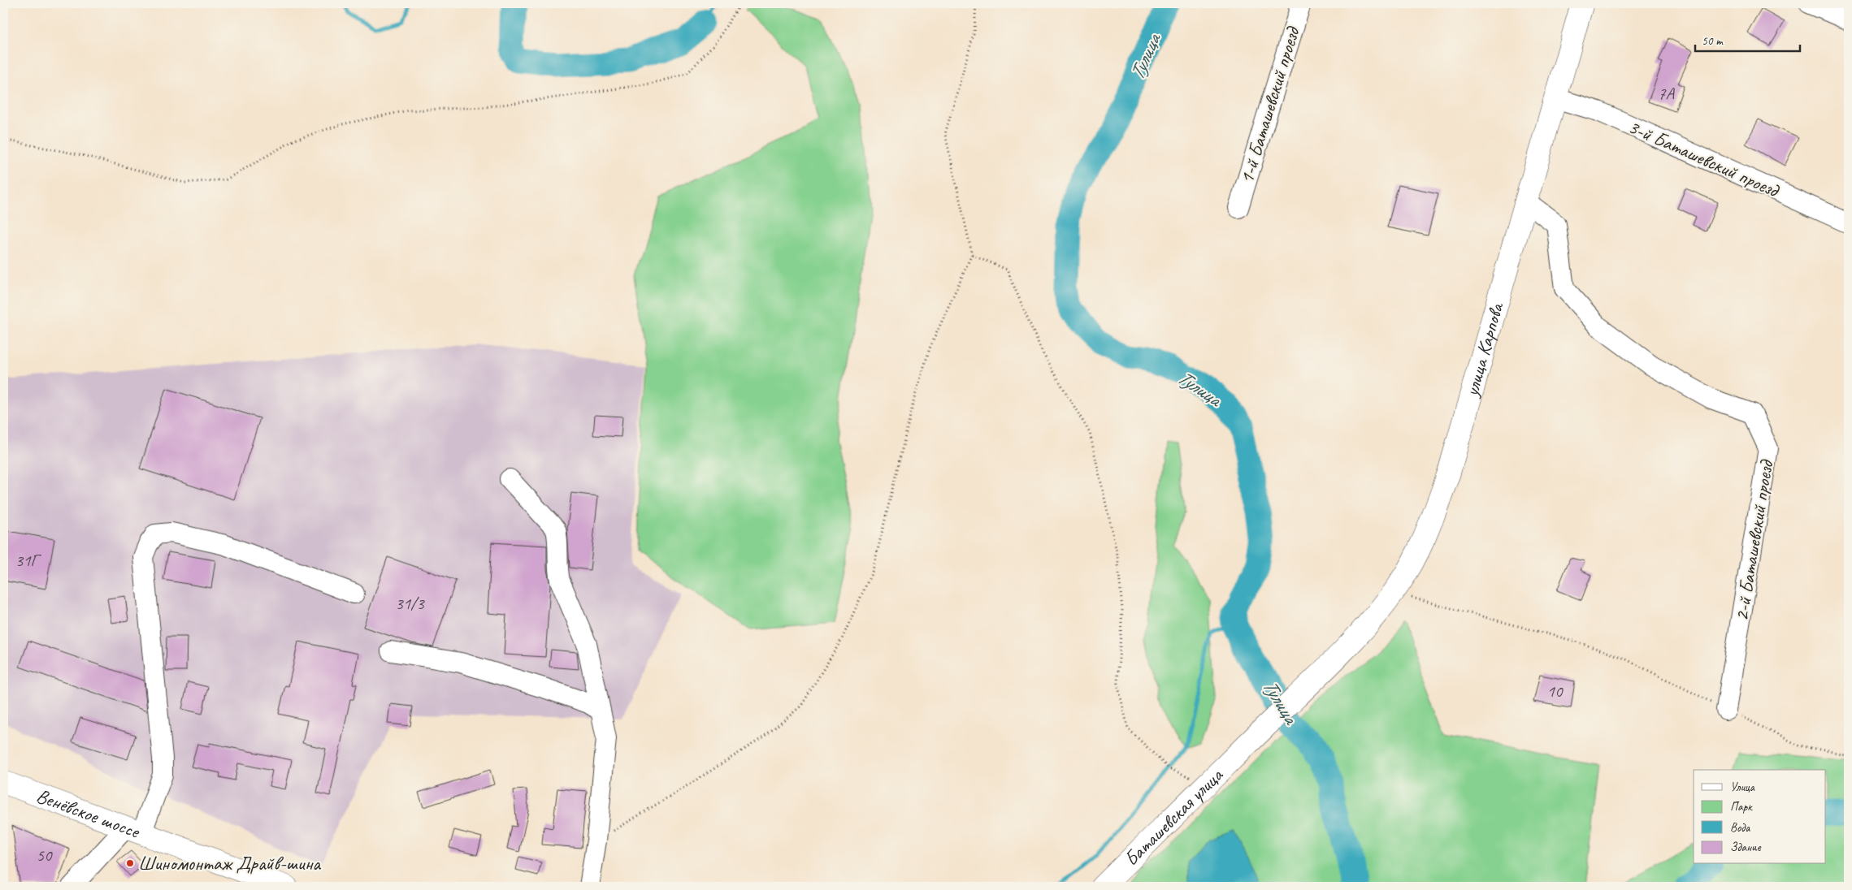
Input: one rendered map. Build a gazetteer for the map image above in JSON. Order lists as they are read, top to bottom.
{
  "streets": {
    "main road": ["улица Карпова", "Венёвское шоссе", "Баташевская улица"],
    "street": ["1-й Баташевский проезд", "3-й Баташевский проезд", "2-й Баташевский проезд"]
  },
  "crossings": [
    ["3-й Баташевский проезд", "улица Карпова"],
    ["улица Карпова", "2-й Баташевский проезд"],
    ["улица Карпова", "Баташевская улица"]
  ],
  "water": ["Тулица"],
  "places": ["Шиномонтаж Драйв-шина"],
  "house_numbers": [
    "7А",
    "31Г",
    "31/3",
    "10",
    "50"
  ],
  "legend": [
    "Улица",
    "Парк",
    "Вода",
    "Здание"
  ],
  "scale_bar": "50 m"
}
